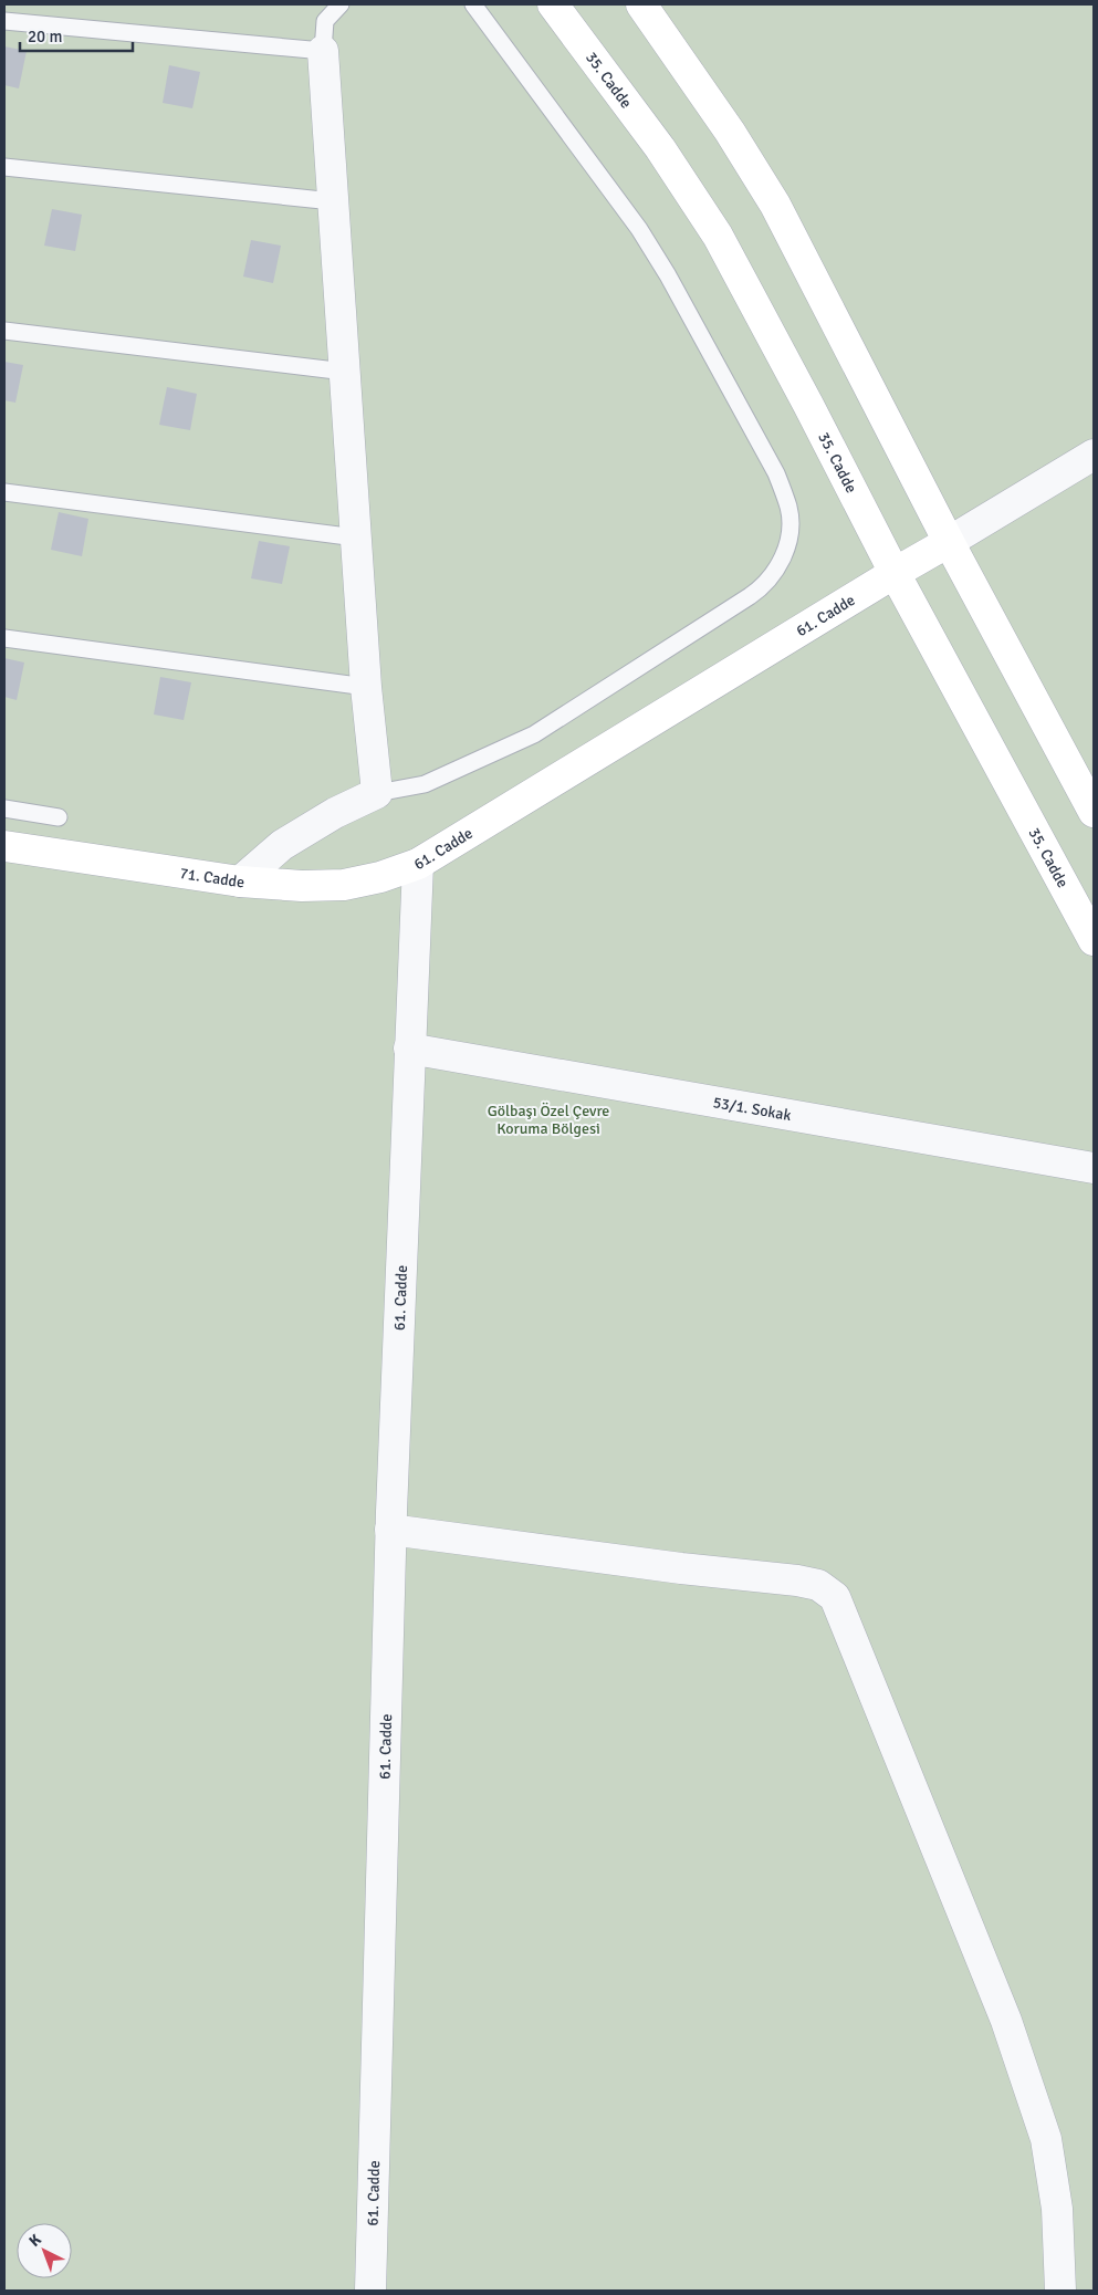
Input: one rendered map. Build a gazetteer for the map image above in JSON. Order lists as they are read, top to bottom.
{
  "streets": {
    "street": [
      "35. Cadde",
      "61. Cadde",
      "71. Cadde",
      "53/1. Sokak"
    ]
  },
  "crossings": [
    ["35. Cadde", "61. Cadde"],
    ["61. Cadde", "71. Cadde"],
    ["61. Cadde", "53/1. Sokak"]
  ],
  "parks": ["Gölbaşı Özel Çevre Koruma Bölgesi"],
  "scale_bar": "20 m",
  "north": "top left"
}
